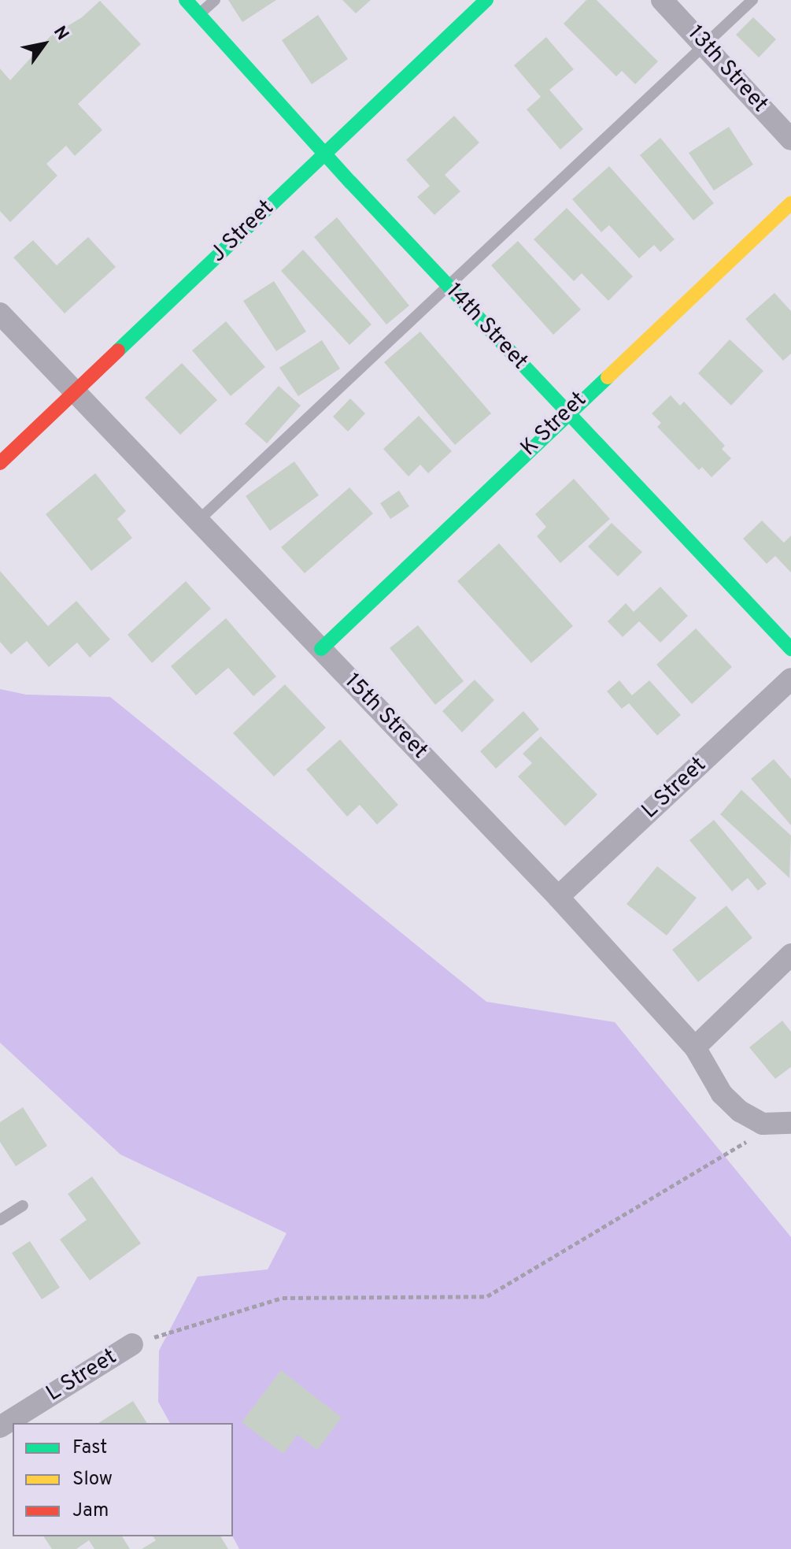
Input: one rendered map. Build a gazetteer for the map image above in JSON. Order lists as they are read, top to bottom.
{
  "streets": {
    "street": [
      "13th Street",
      "J Street",
      "14th Street",
      "K Street",
      "15th Street",
      "L Street"
    ]
  },
  "crossings": [
    ["J Street", "14th Street"],
    ["J Street", "15th Street"],
    ["14th Street", "K Street"],
    ["K Street", "15th Street"],
    ["15th Street", "L Street"]
  ],
  "legend": ["Fast", "Slow", "Jam"],
  "north": "top right"
}
